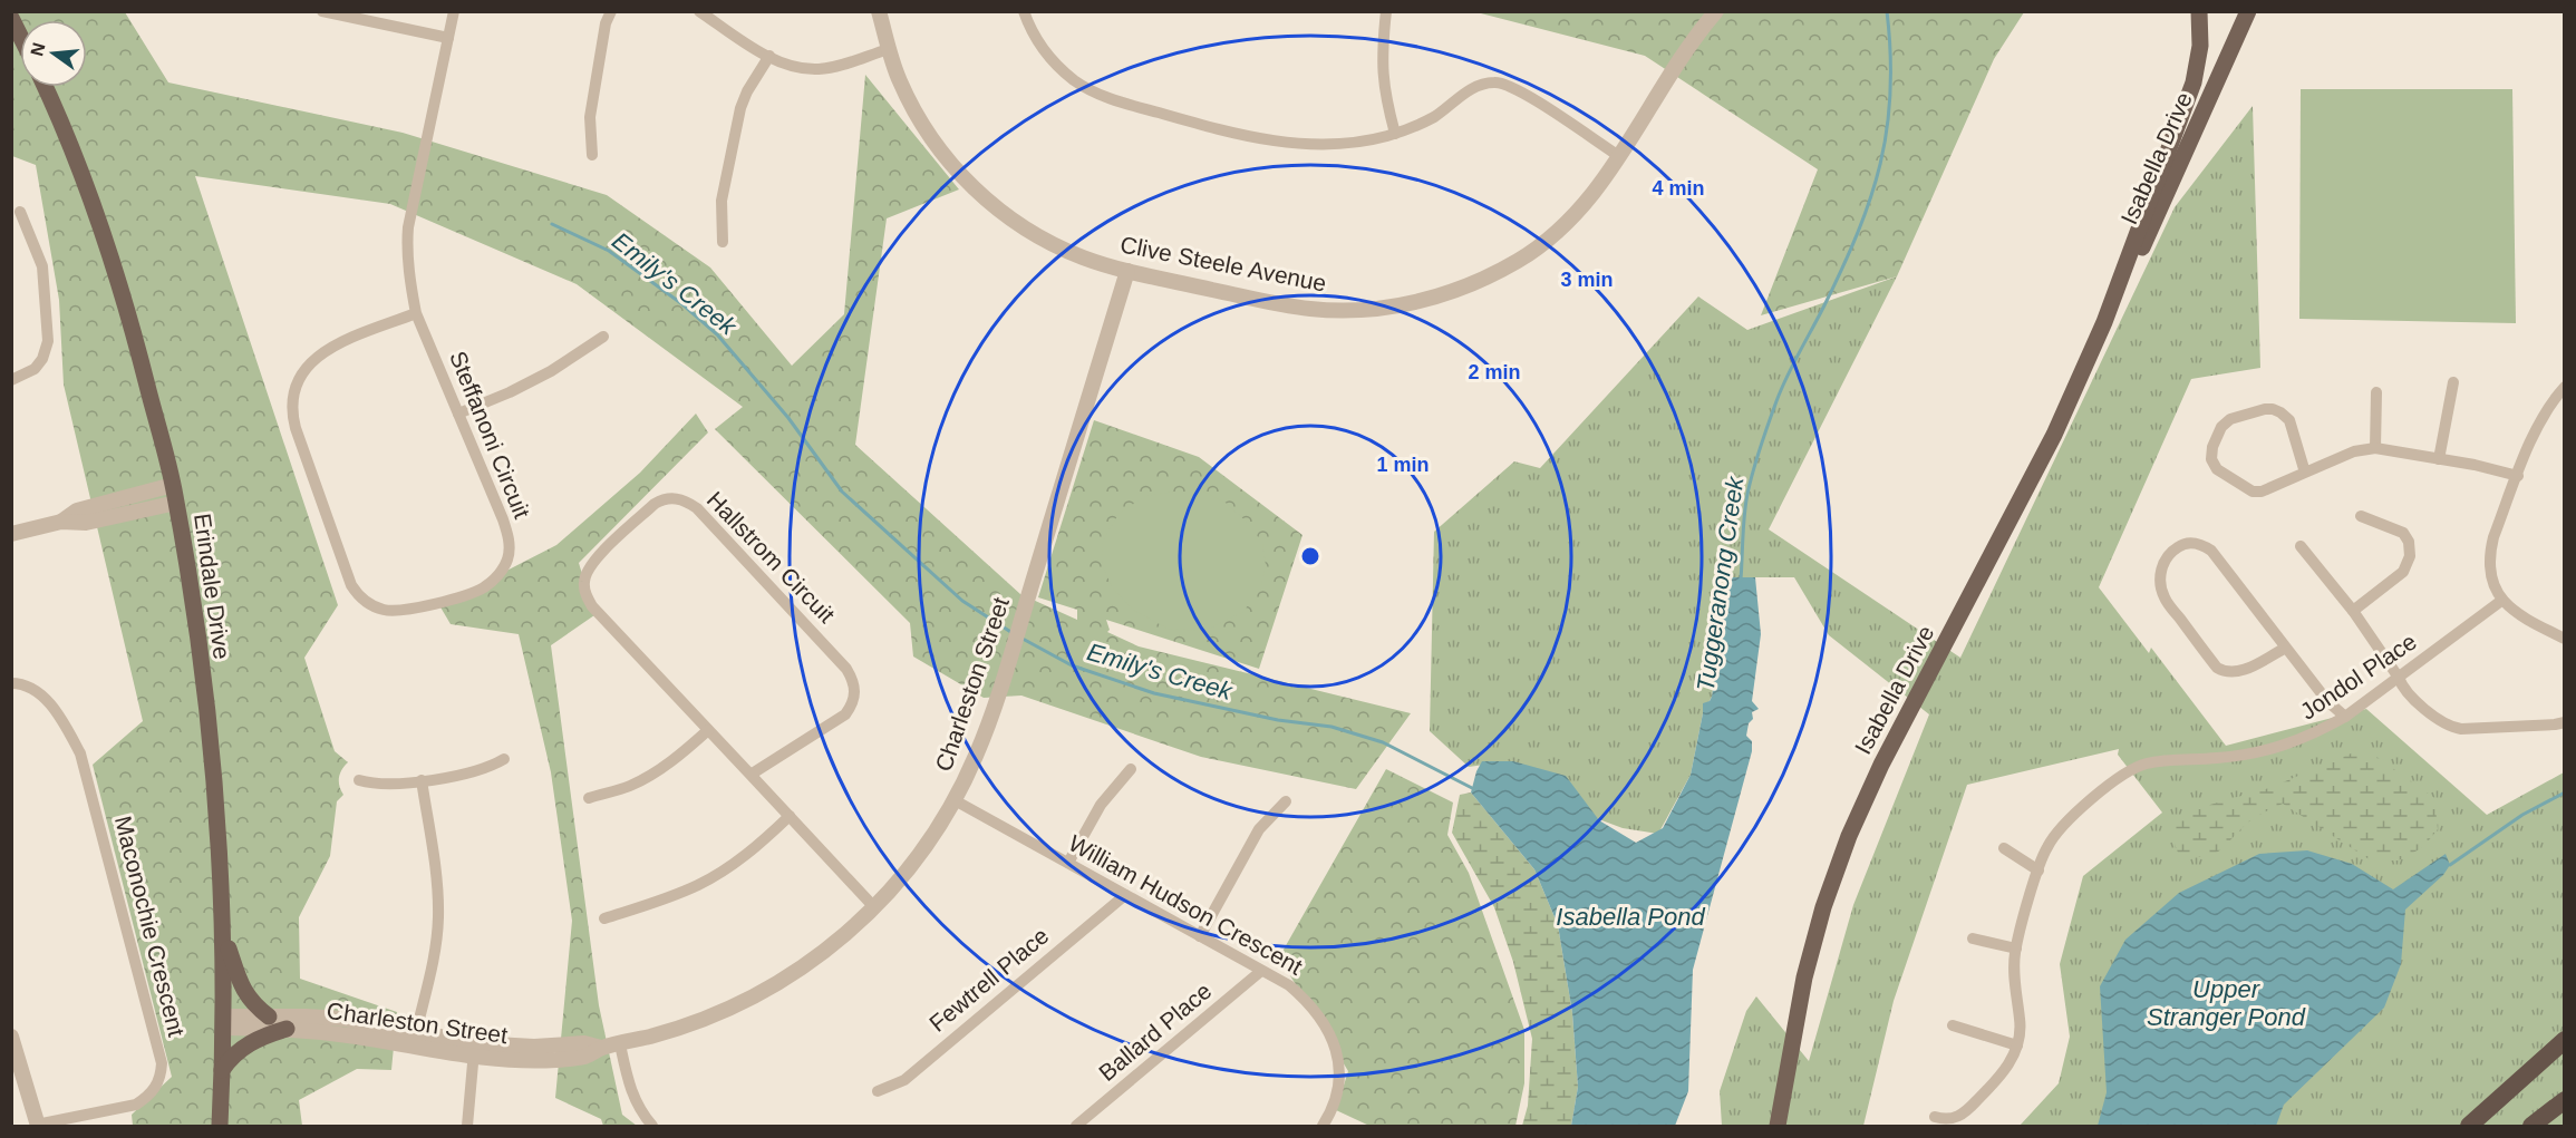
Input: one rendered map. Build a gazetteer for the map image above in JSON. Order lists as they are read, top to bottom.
{
  "streets": {
    "main road": ["Isabella Drive", "Erindale Drive"],
    "street": [
      "Clive Steele Avenue",
      "Steffanoni Circuit",
      "Hallstrom Circuit",
      "Jondol Place",
      "Charleston Street",
      "William Hudson Crescent",
      "Maconochie Crescent",
      "Fewtrell Place",
      "Ballard Place"
    ]
  },
  "crossings": [
    ["Clive Steele Avenue", "Charleston Street"],
    ["Hallstrom Circuit", "Charleston Street"],
    ["Erindale Drive", "Charleston Street"],
    ["Charleston Street", "William Hudson Crescent"],
    ["William Hudson Crescent", "Fewtrell Place"],
    ["William Hudson Crescent", "Ballard Place"]
  ],
  "water": [
    "Emily's Creek",
    "Tuggeranong Creek",
    "Isabella Pond",
    "Upper Stranger Pond"
  ],
  "north": "left",
  "rings": [
    "4 min",
    "3 min",
    "2 min",
    "1 min"
  ]
}
